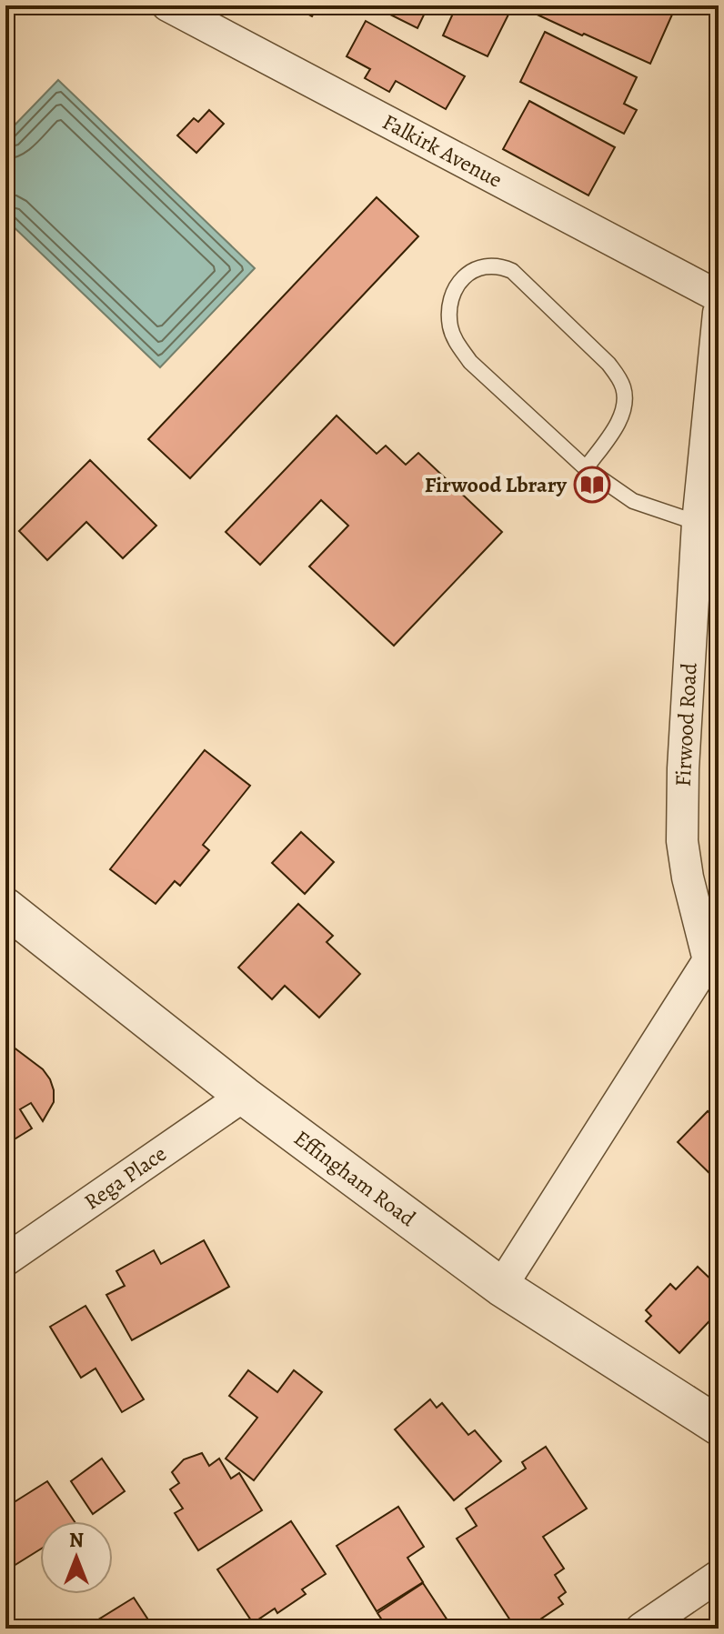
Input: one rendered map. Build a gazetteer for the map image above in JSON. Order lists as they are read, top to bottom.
{
  "streets": {
    "street": [
      "Falkirk Avenue",
      "Firwood Road",
      "Effingham Road",
      "Rega Place"
    ]
  },
  "crossings": [
    ["Firwood Road", "Effingham Road"],
    ["Effingham Road", "Rega Place"]
  ],
  "places": {
    "library": ["Firwood Lbrary"]
  },
  "north": "top"
}
